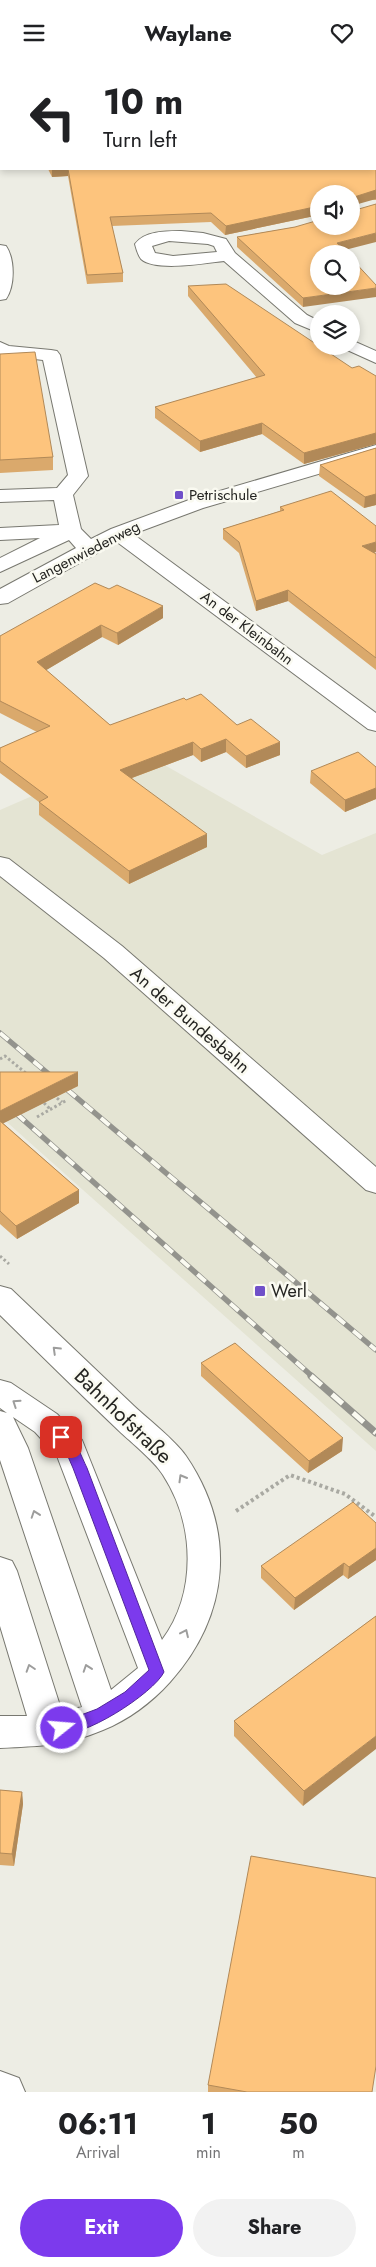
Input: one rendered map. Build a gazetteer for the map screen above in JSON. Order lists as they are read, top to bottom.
{
  "streets": {
    "street": [
      "Langenwiedenweg",
      "An der Kleinbahn",
      "An der Bundesbahn",
      "Bahnhofstraße"
    ]
  },
  "crossings": [
    ["Langenwiedenweg", "An der Kleinbahn"]
  ],
  "places": {
    "transit": ["Petrischule", "Werl"]
  },
  "page": {
    "header": "Waylane",
    "turn": ["10 m", "Turn left"],
    "eta": [
      "06:11",
      "Arrival",
      "1",
      "min",
      "50",
      "m"
    ],
    "buttons": ["Exit", "Share"]
  }
}
